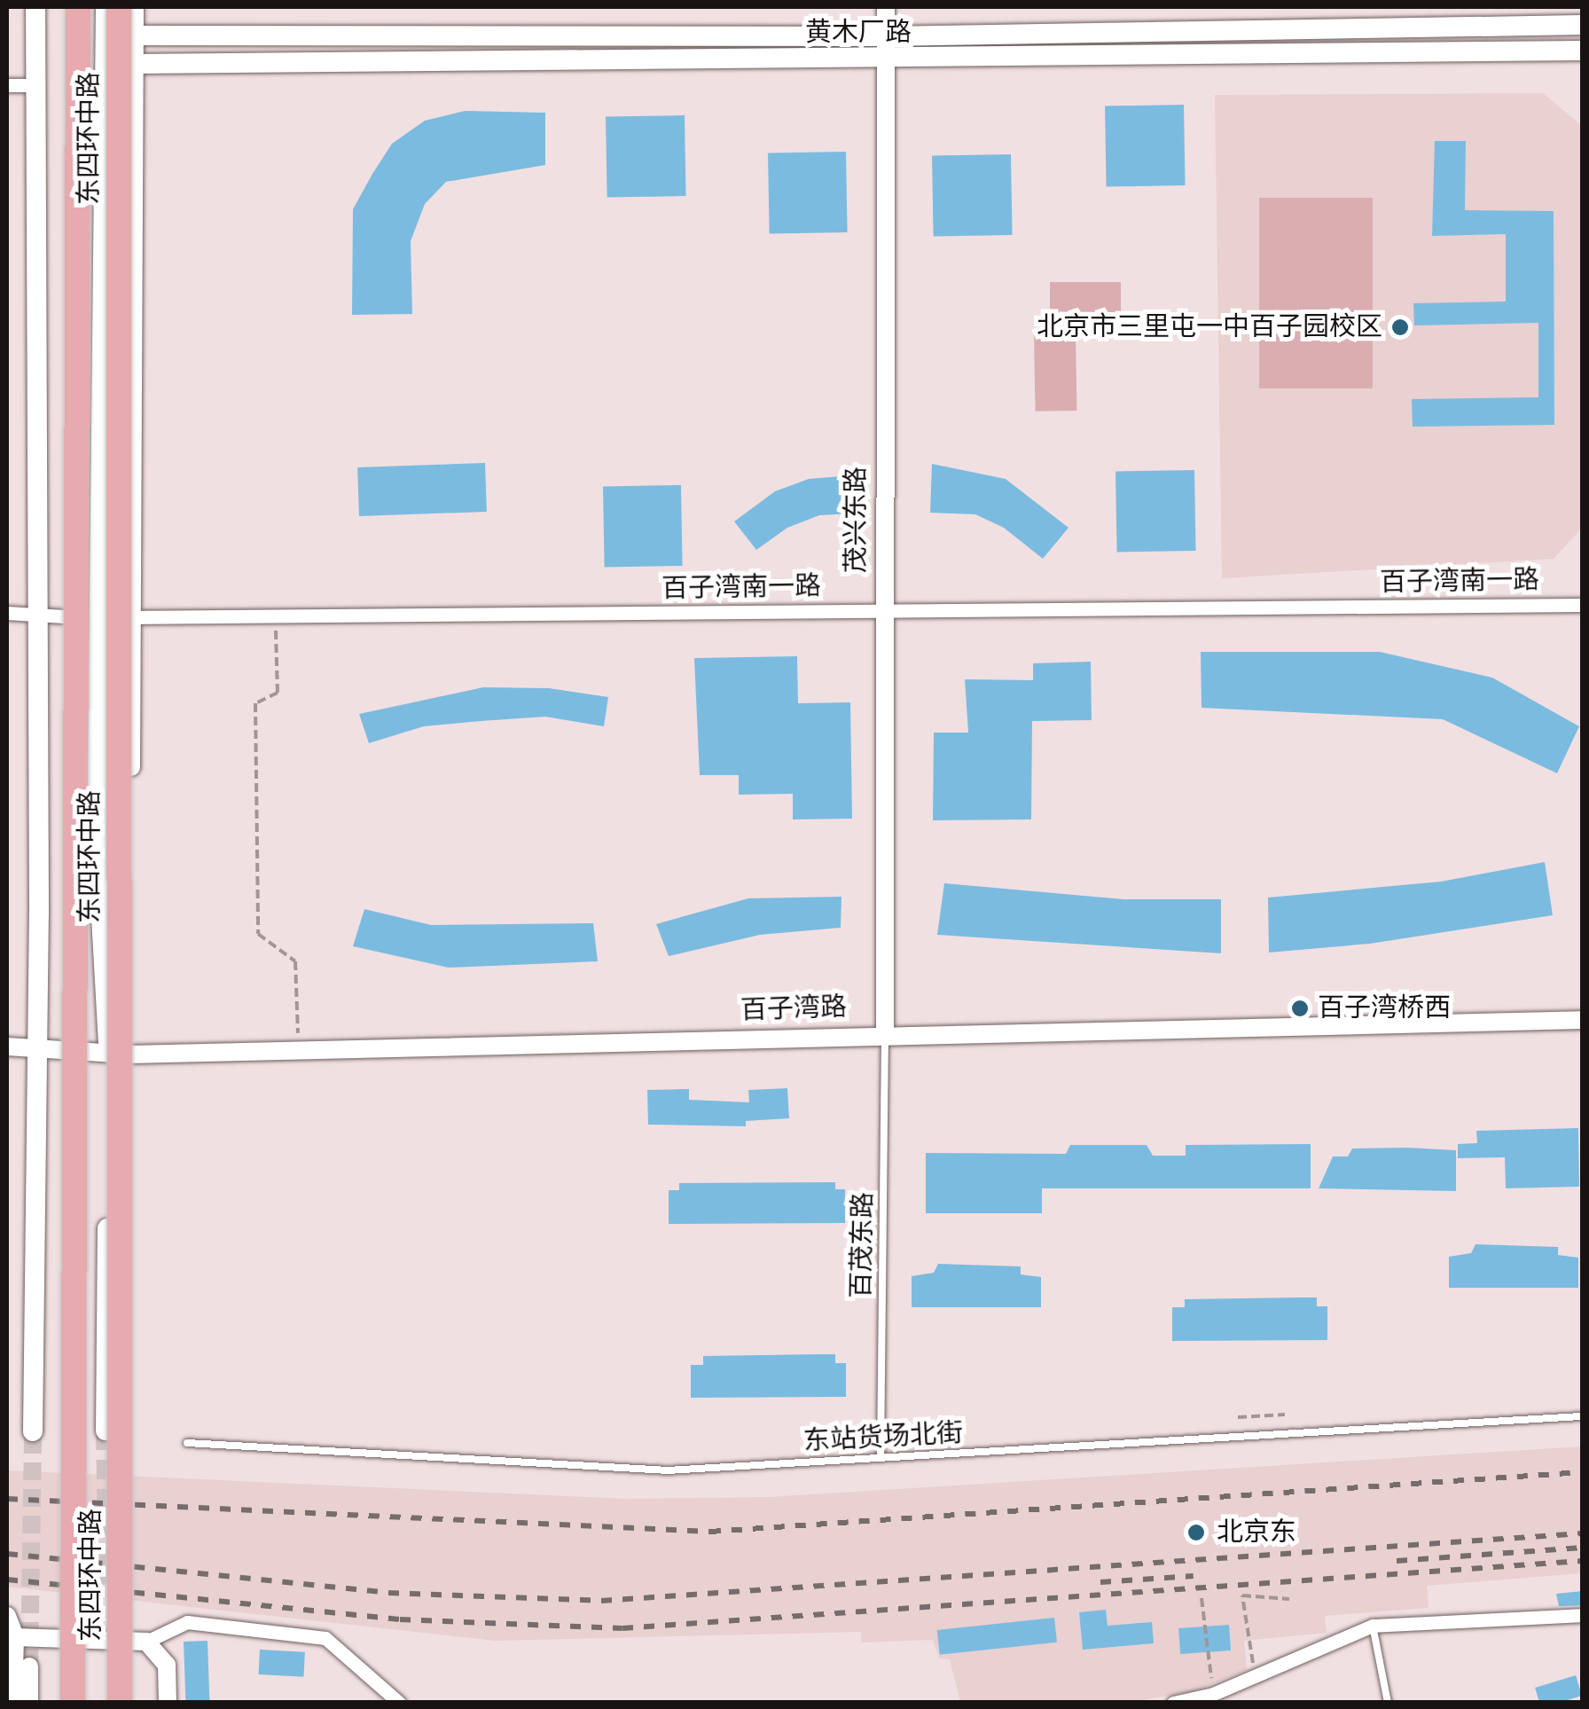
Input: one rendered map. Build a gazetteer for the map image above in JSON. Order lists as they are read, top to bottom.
{
  "streets": {
    "highway": ["东四环中路"],
    "main road": ["黄木厂路"],
    "street": ["茂兴东路", "百子湾南一路", "百子湾路"],
    "lane": ["百茂东路", "东站货场北街"]
  },
  "crossings": [
    ["黄木厂路", "东四环中路"],
    ["黄木厂路", "茂兴东路"],
    ["东四环中路", "百子湾南一路"],
    ["东四环中路", "百子湾路"],
    ["茂兴东路", "百子湾南一路"],
    ["茂兴东路", "百子湾路"],
    ["茂兴东路", "百茂东路"],
    ["百子湾路", "百茂东路"],
    ["百茂东路", "东站货场北街"]
  ],
  "places": ["北京市三里屯一中百子园校区", "百子湾桥西", "北京东"]
}
